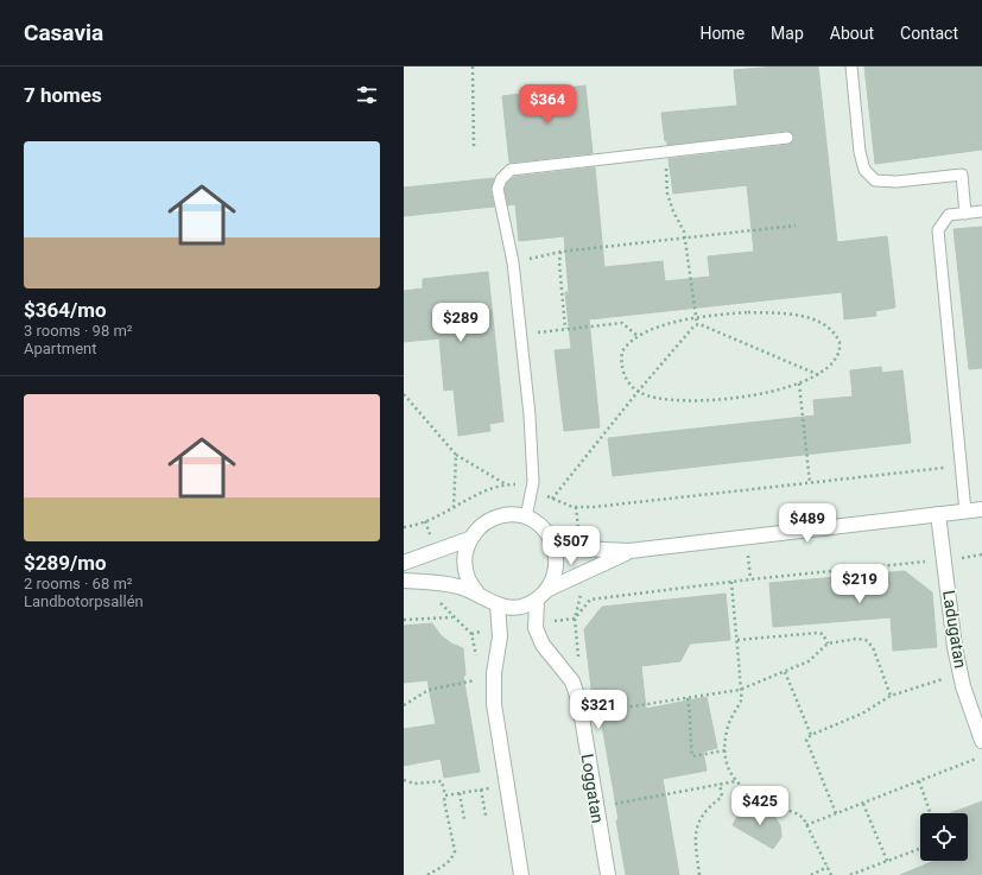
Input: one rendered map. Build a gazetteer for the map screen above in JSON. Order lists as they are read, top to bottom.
{
  "streets": {
    "street": ["Ladugatan", "Loggatan"]
  },
  "page": {
    "header": "Casavia",
    "nav": [
      "Home",
      "Map",
      "About",
      "Contact"
    ],
    "heading": "7 homes",
    "price": [
      "$364",
      "$289",
      "$489",
      "$507",
      "$219",
      "$321",
      "$425"
    ],
    "list": [
      {
        "name": "$364/mo",
        "note": "3 rooms · 98 m² · Apartment"
      },
      {
        "name": "$289/mo",
        "note": "2 rooms · 68 m² · Landbotorpsallén"
      }
    ]
  }
}
